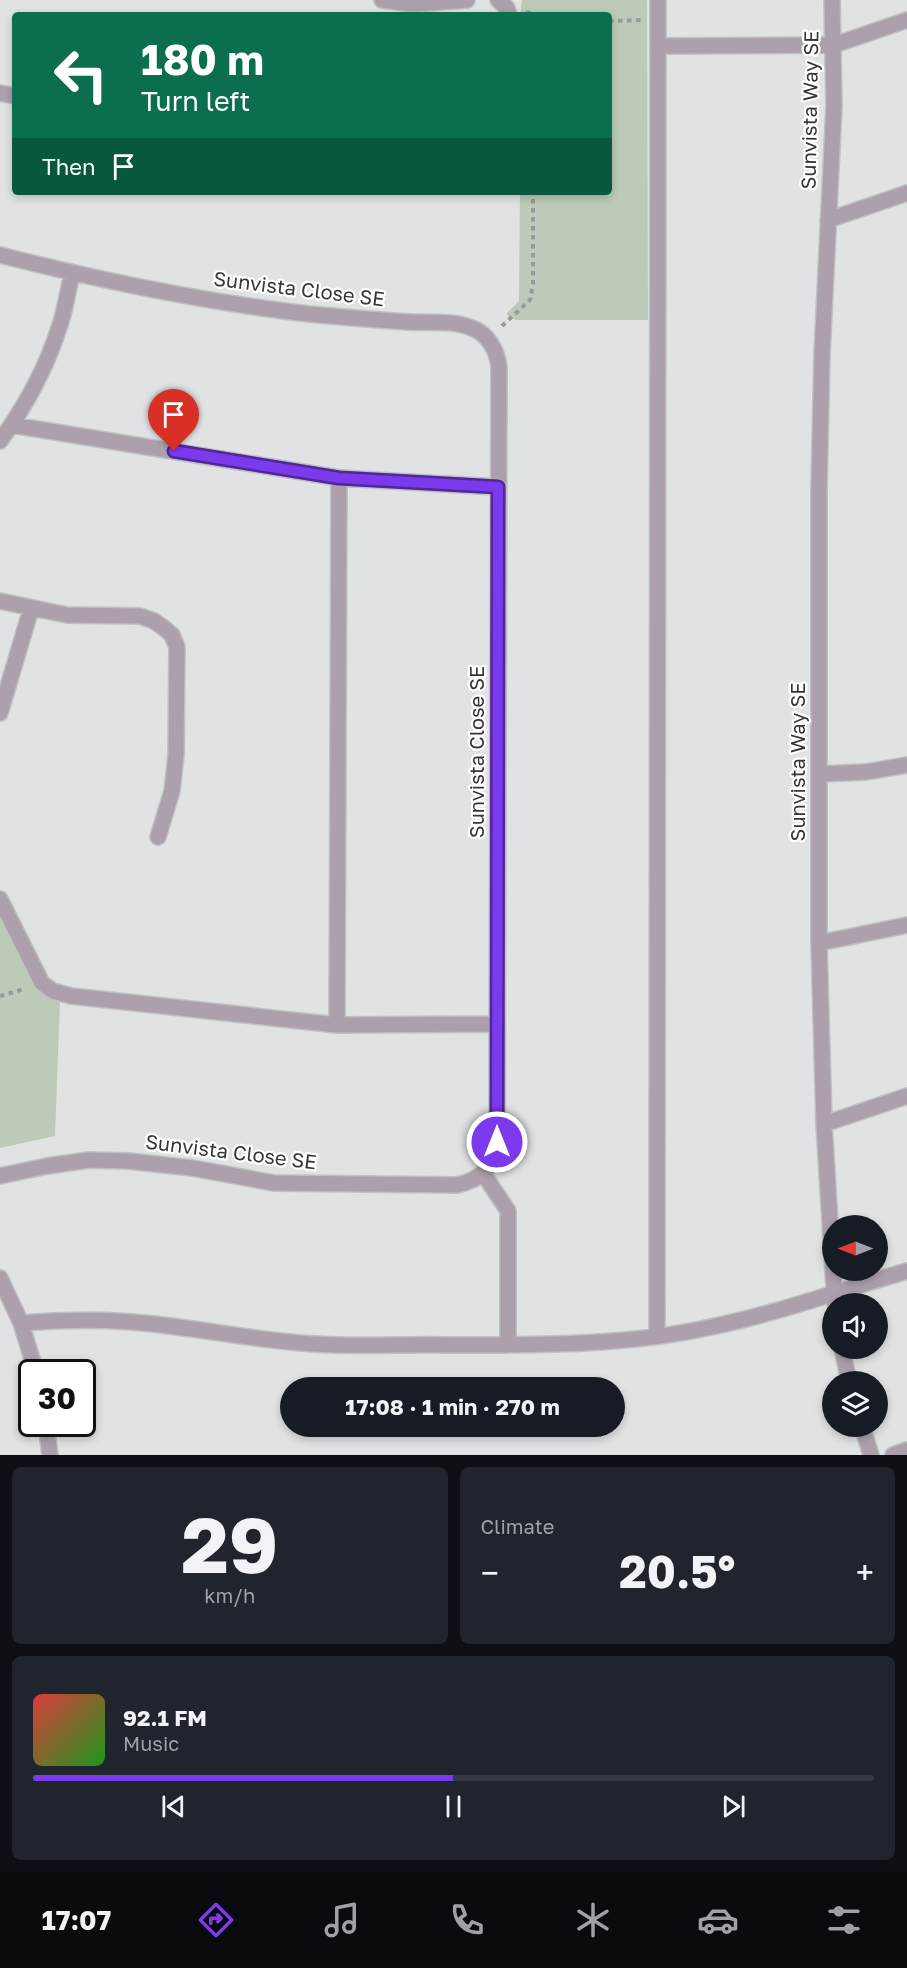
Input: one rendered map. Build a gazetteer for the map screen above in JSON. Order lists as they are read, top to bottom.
{
  "streets": {
    "street": ["Sunvista Way SE", "Sunvista Close SE"]
  },
  "north": "left",
  "page": {
    "turn": ["180 m", "Turn left"],
    "then": "Then",
    "limit": "30",
    "trip": "17:08 · 1 min · 270 m",
    "tile": [
      ["29", "km/h"],
      "Climate"
    ],
    "heat": ["−", "20.5°", "+"],
    "song": ["92.1 FM", "Music"],
    "tabs": "17:07"
  }
}
